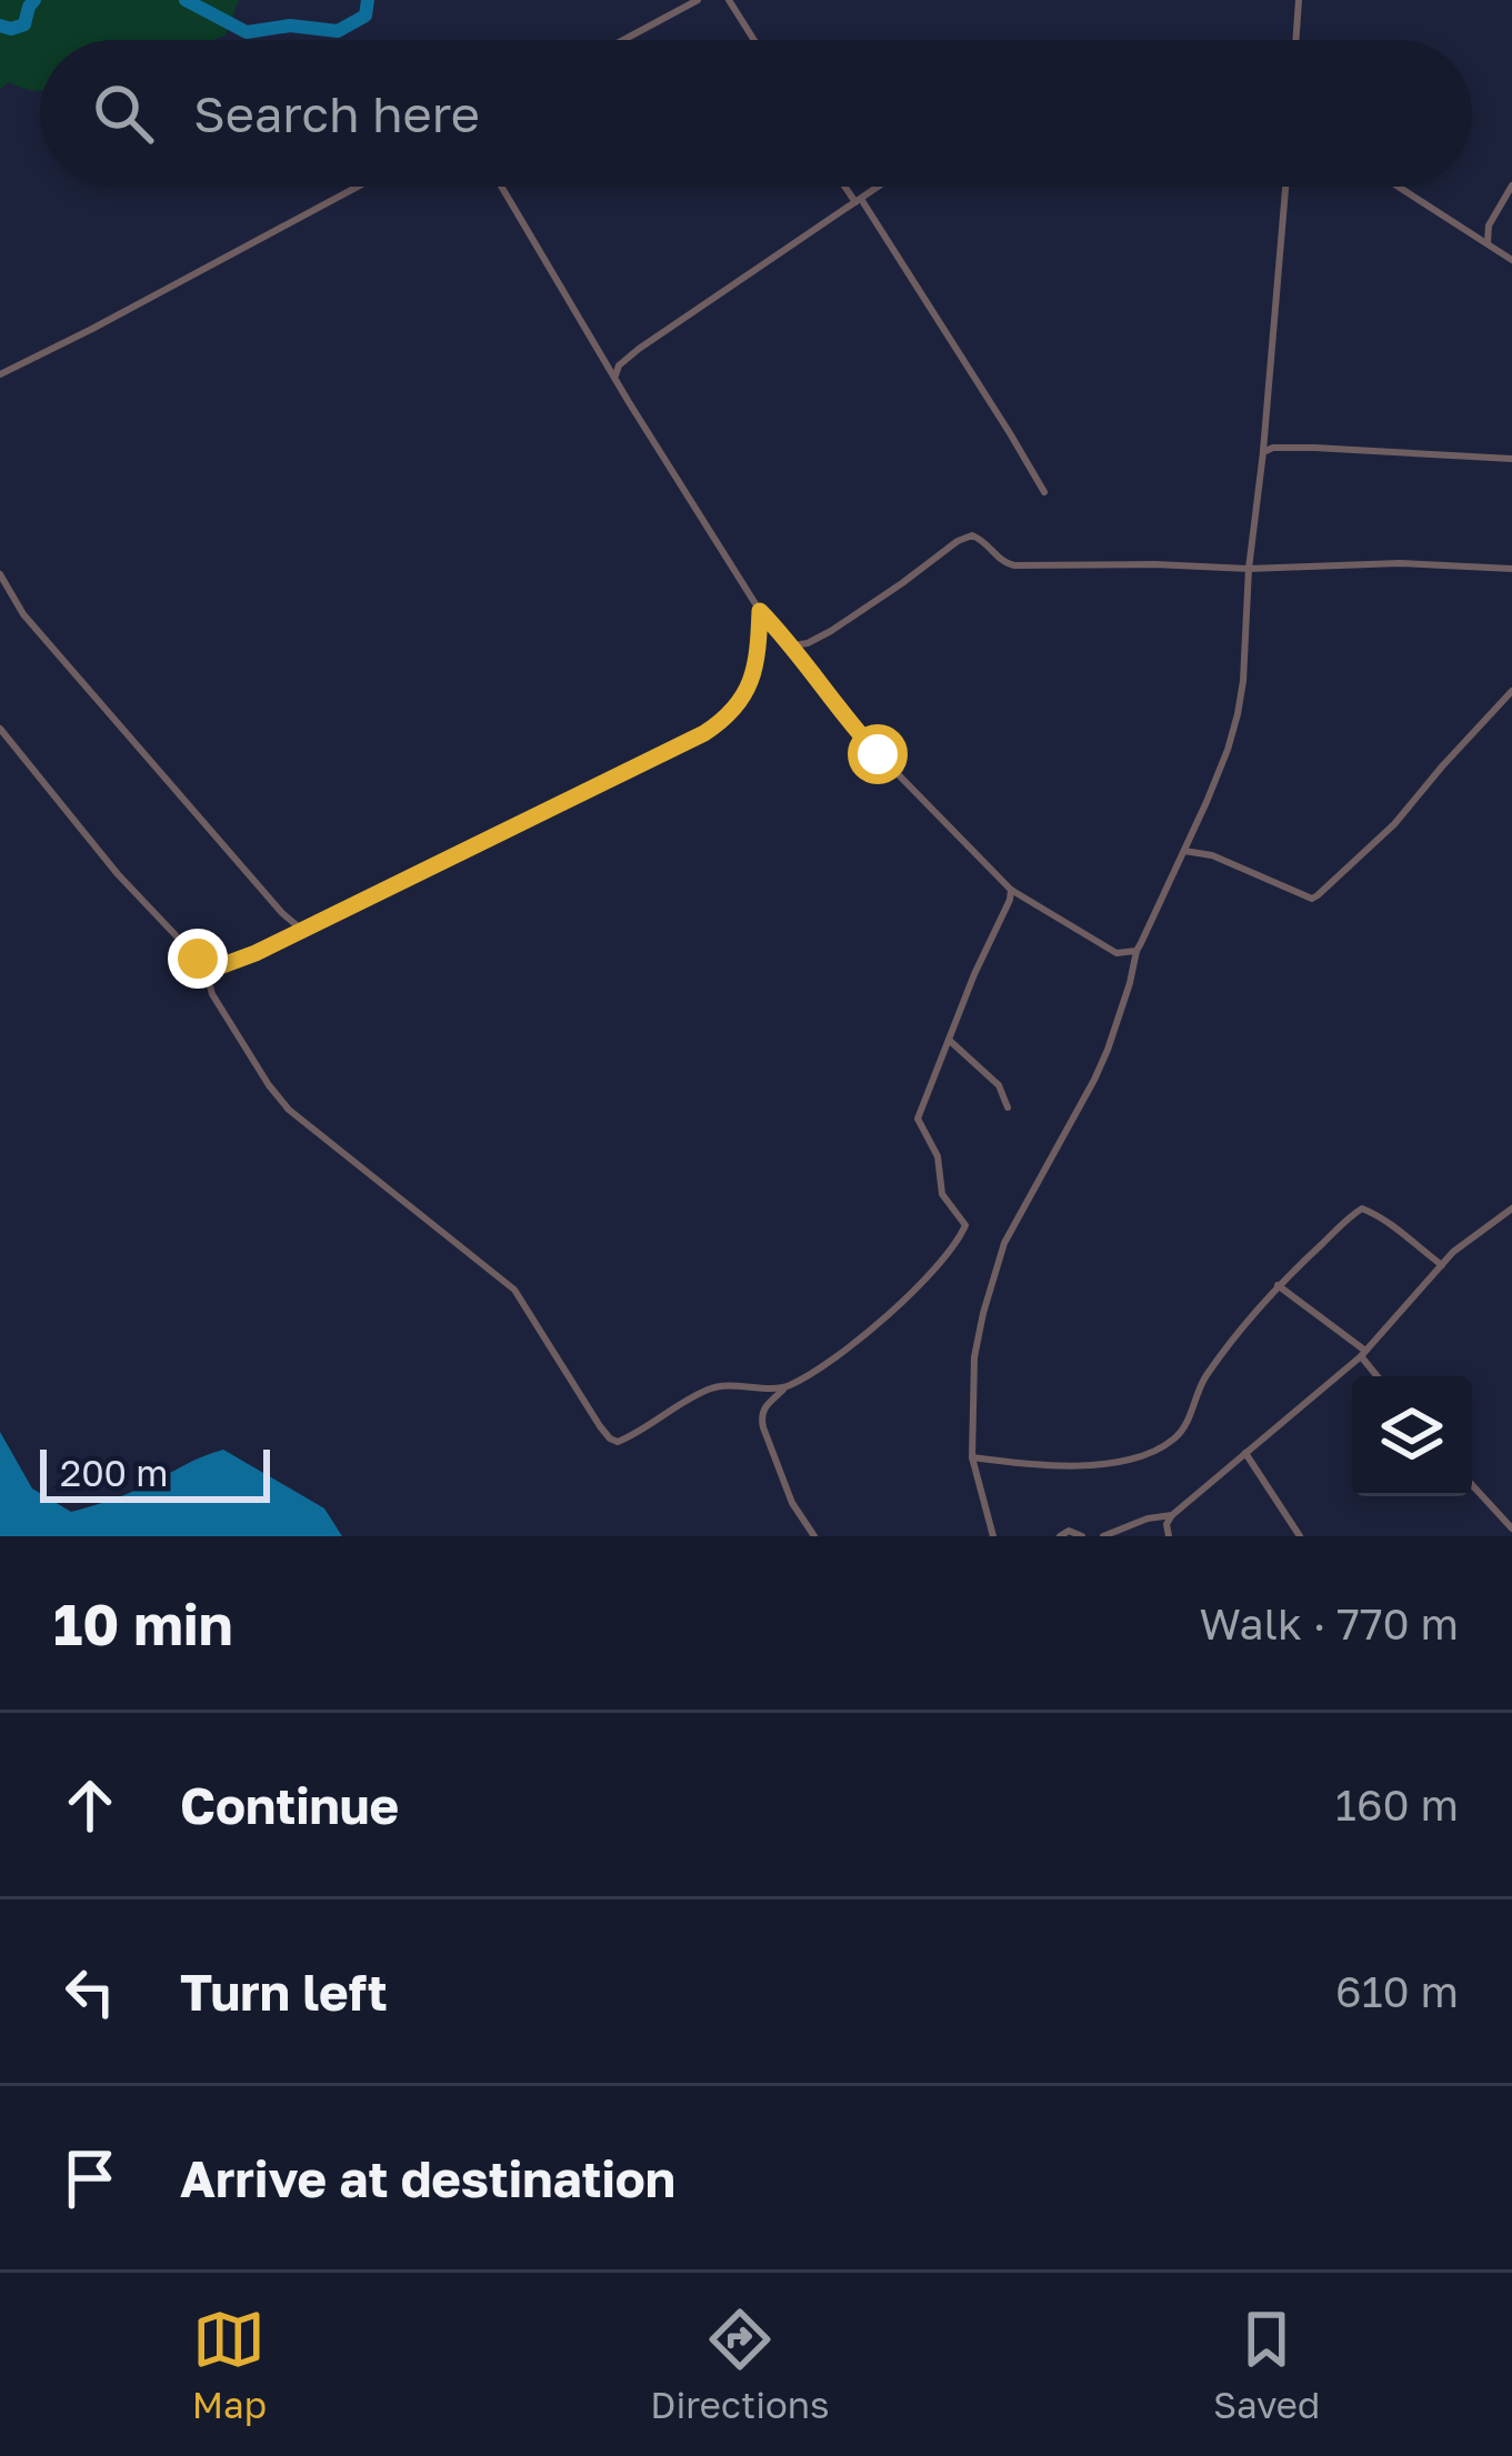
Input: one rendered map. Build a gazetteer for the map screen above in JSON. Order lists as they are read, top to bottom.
{
  "scale_bar": "200 m",
  "page": {
    "search": "Search here",
    "scale": "200 m",
    "heading": ["10 min", "Walk · 770 m"],
    "list": [
      ["Continue", "160 m"],
      ["Turn left", "610 m"],
      "Arrive at destination"
    ],
    "nav": ["Map", "Directions", "Saved"]
  }
}
